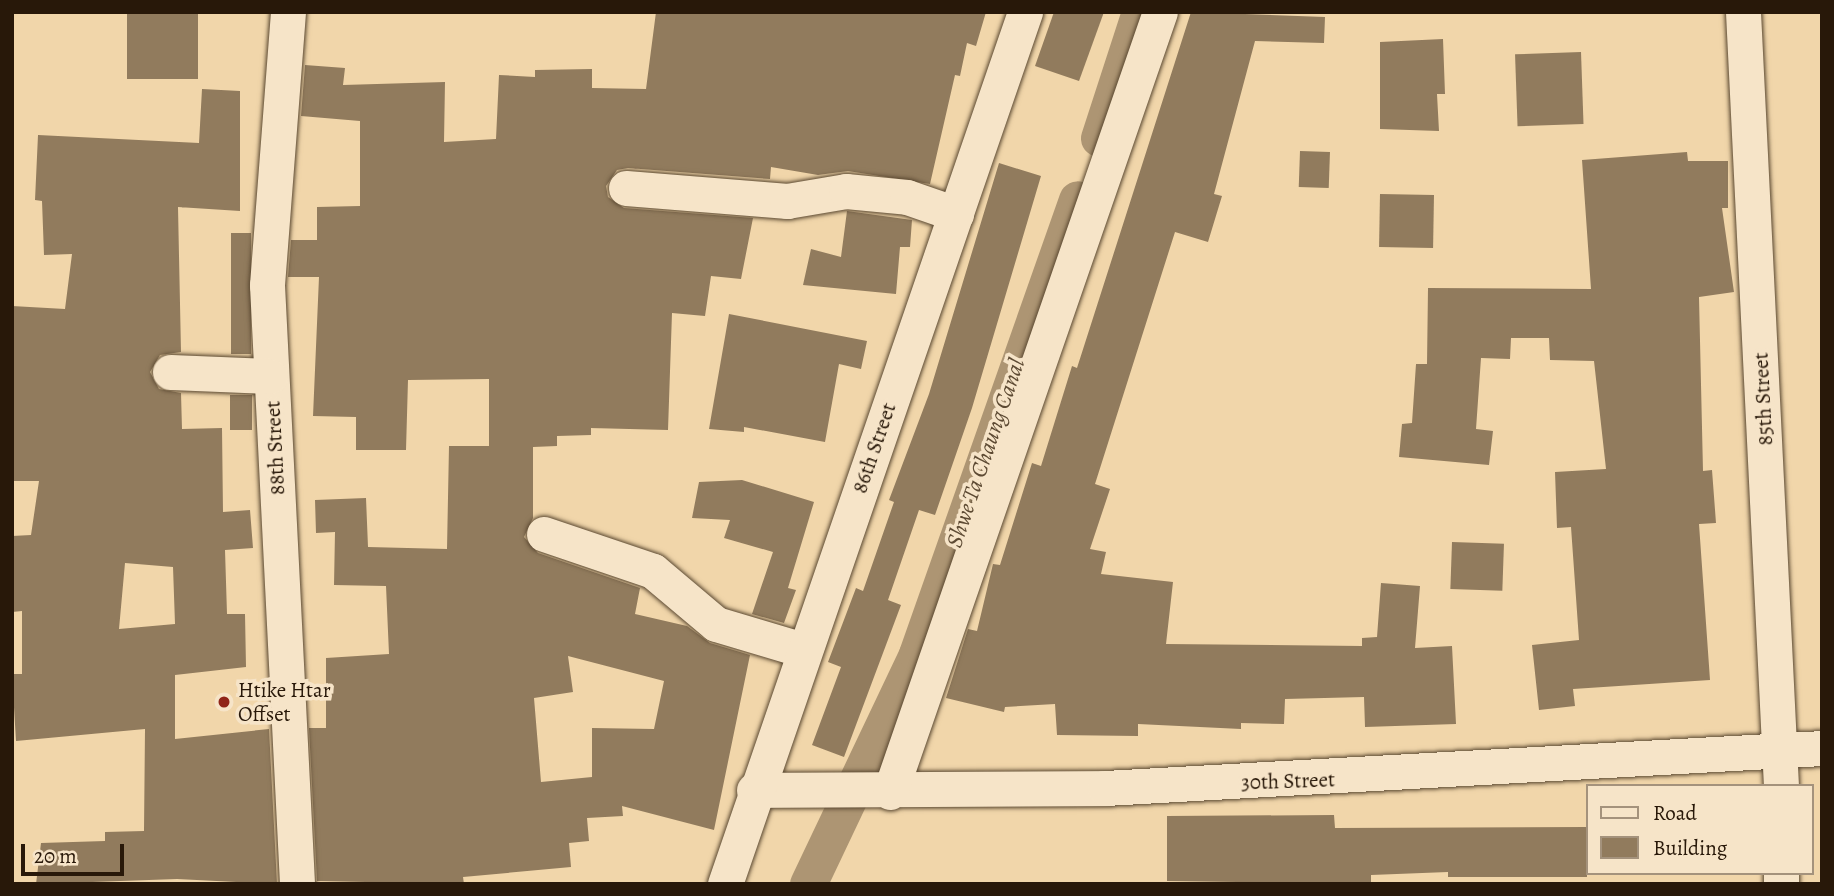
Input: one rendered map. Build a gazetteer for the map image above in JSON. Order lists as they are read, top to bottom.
{
  "streets": {
    "street": [
      "85th Street",
      "88th Street",
      "86th Street",
      "30th Street"
    ]
  },
  "crossings": [
    ["85th Street", "30th Street"],
    ["86th Street", "30th Street"]
  ],
  "water": ["Shwe Ta Chaung Canal"],
  "places": ["Htike Htar Offset"],
  "legend": ["Road", "Building"],
  "scale_bar": "20 m"
}
